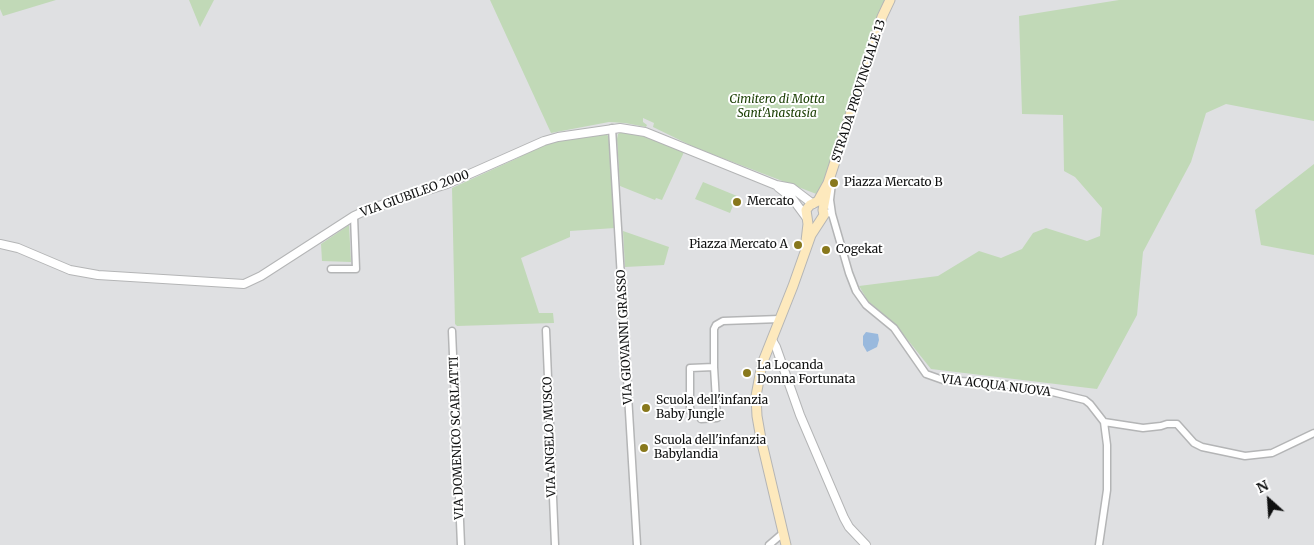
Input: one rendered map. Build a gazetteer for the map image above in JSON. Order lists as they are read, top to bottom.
{
  "streets": {
    "main road": ["STRADA PROVINCIALE 13"],
    "street": [
      "VIA GIUBILEO 2000",
      "VIA GIOVANNI GRASSO",
      "VIA ACQUA NUOVA",
      "VIA ANGELO MUSCO",
      "VIA DOMENICO SCARLATTI"
    ]
  },
  "crossings": [
    ["STRADA PROVINCIALE 13", "VIA ACQUA NUOVA"],
    ["VIA GIUBILEO 2000", "VIA GIOVANNI GRASSO"],
    ["VIA GIUBILEO 2000", "VIA ACQUA NUOVA"]
  ],
  "parks": ["Cimitero di Motta Sant'Anastasia"],
  "places": [
    "Piazza Mercato B",
    "Mercato",
    "Piazza Mercato A",
    "Cogekat",
    "La Locanda Donna Fortunata",
    "Scuola dell'infanzia Baby Jungle",
    "Scuola dell'infanzia Babylandia"
  ],
  "north": "top left"
}
